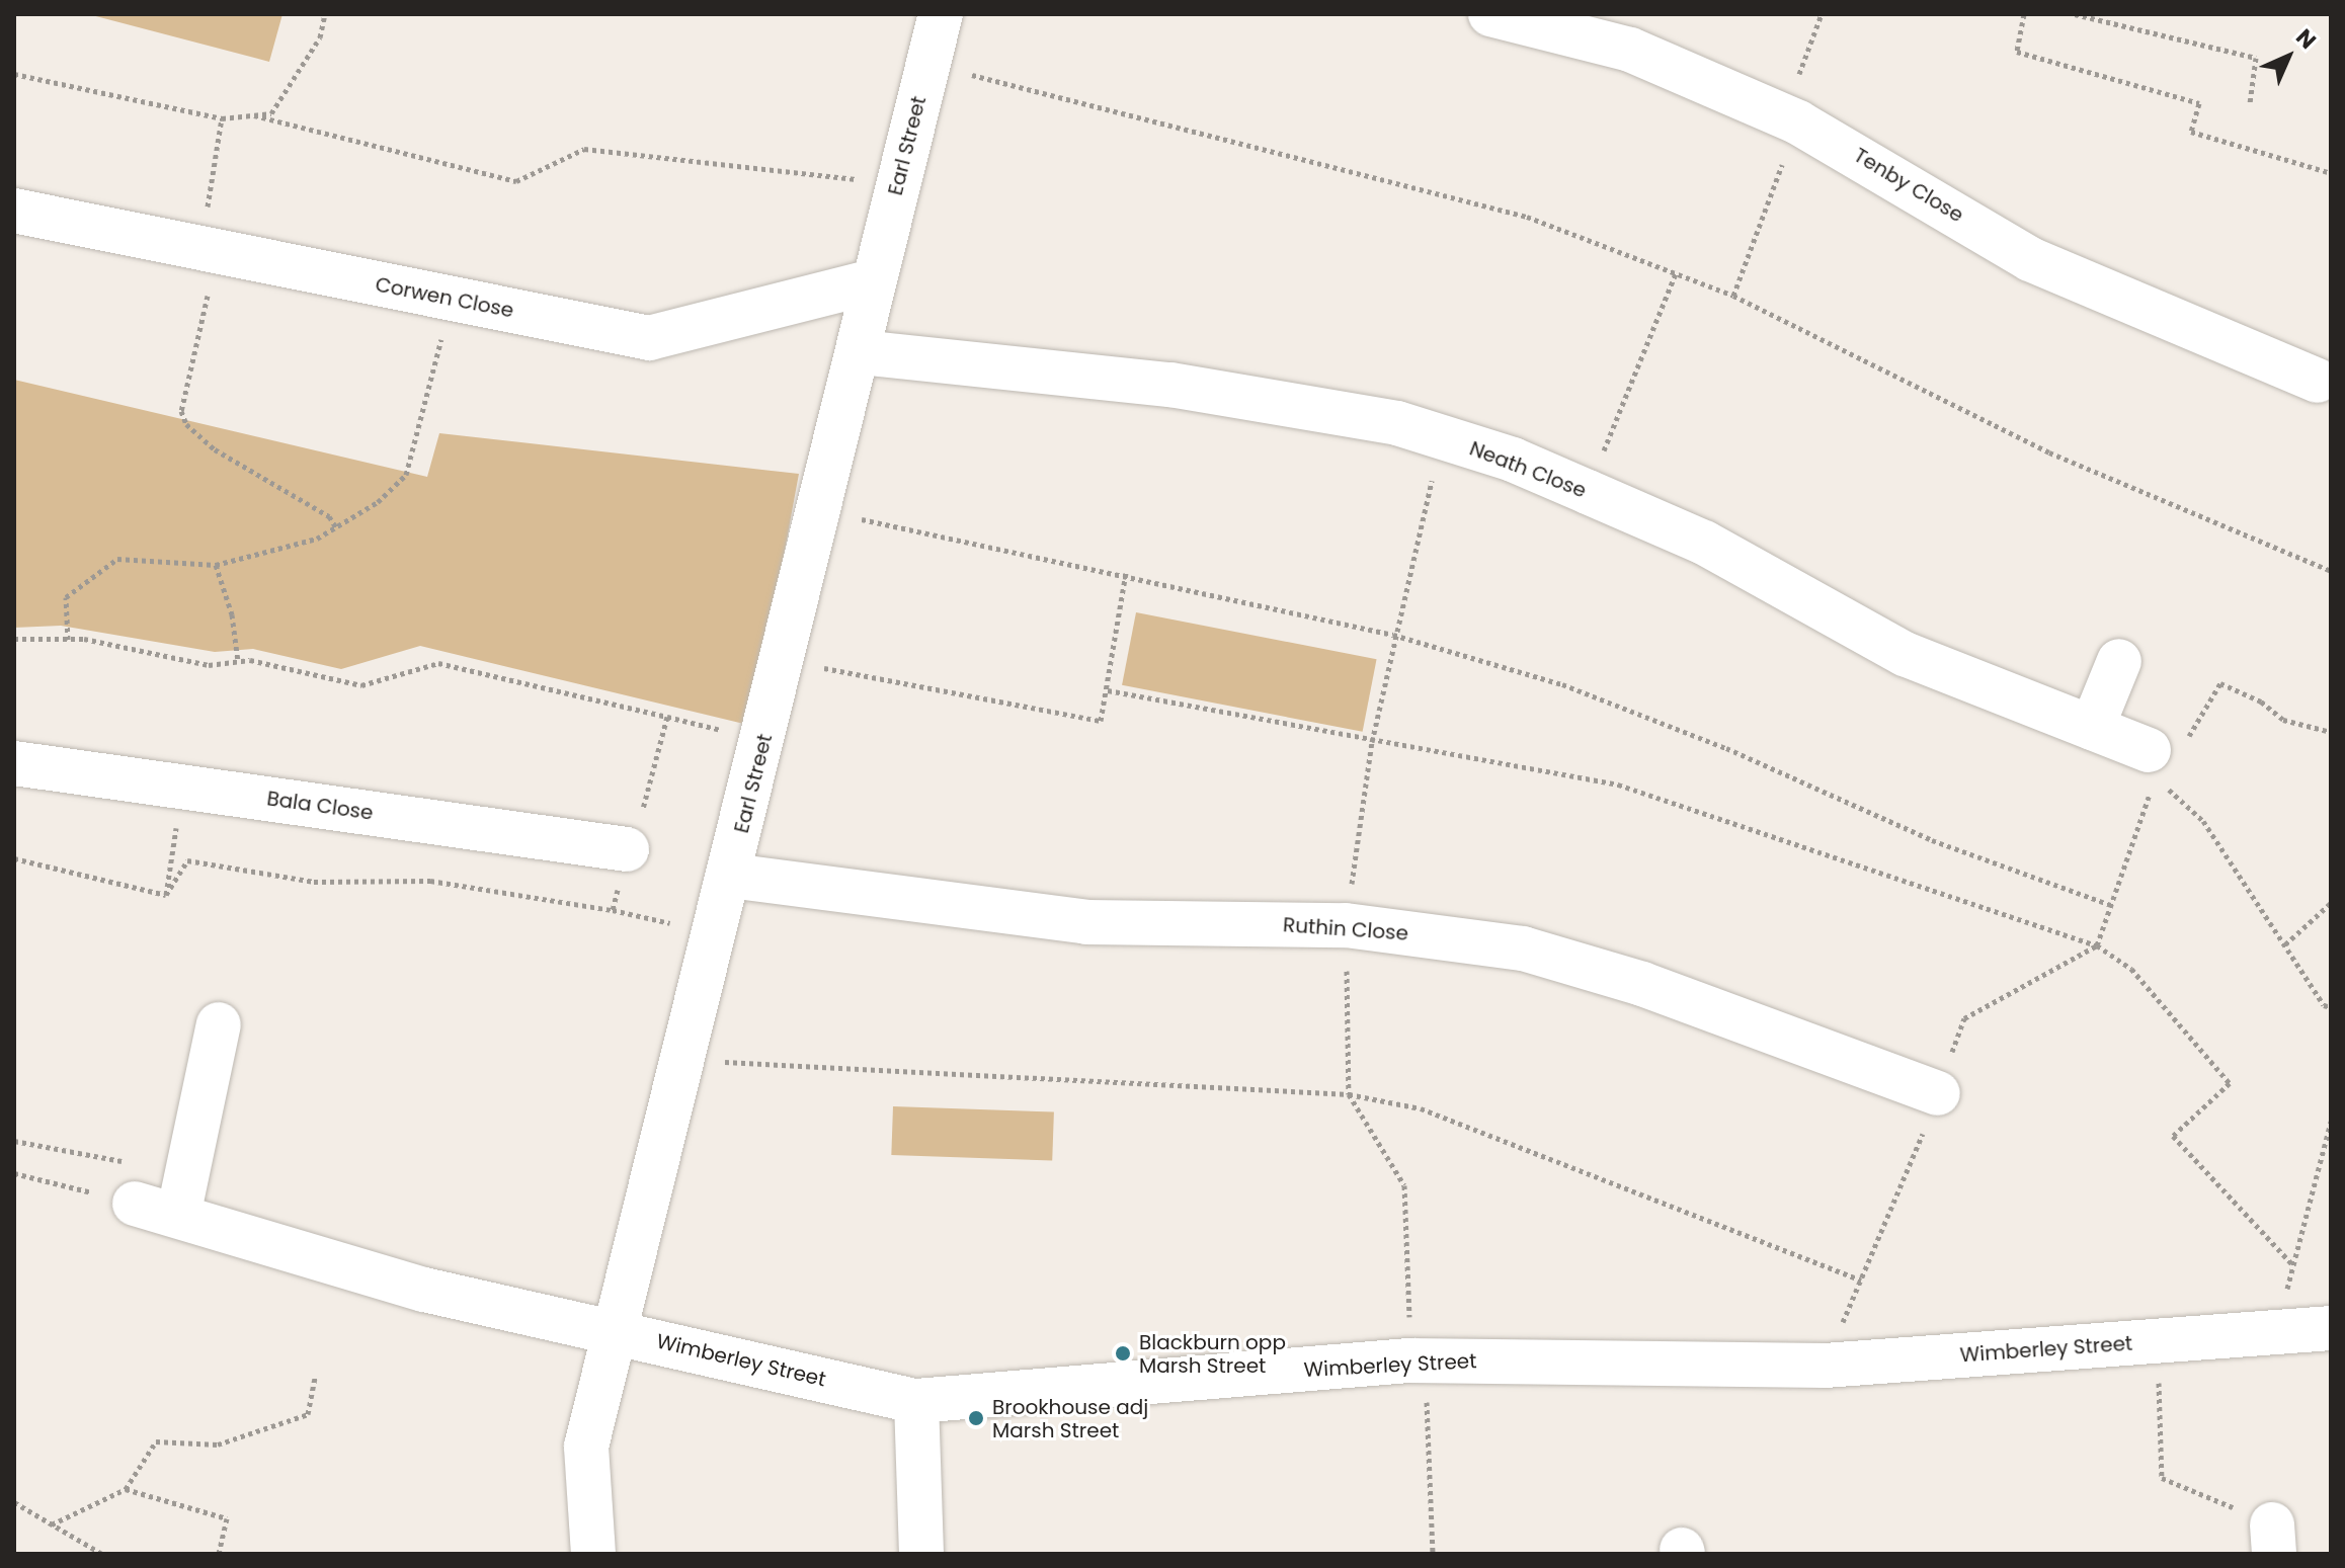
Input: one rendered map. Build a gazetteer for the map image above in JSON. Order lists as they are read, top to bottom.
{
  "streets": {
    "street": [
      "Earl Street",
      "Tenby Close",
      "Corwen Close",
      "Neath Close",
      "Bala Close",
      "Ruthin Close",
      "Wimberley Street"
    ]
  },
  "crossings": [
    ["Earl Street", "Corwen Close"],
    ["Earl Street", "Neath Close"],
    ["Earl Street", "Ruthin Close"],
    ["Earl Street", "Wimberley Street"]
  ],
  "places": ["Blackburn opp Marsh Street", "Brookhouse adj Marsh Street"],
  "north": "top right"
}
